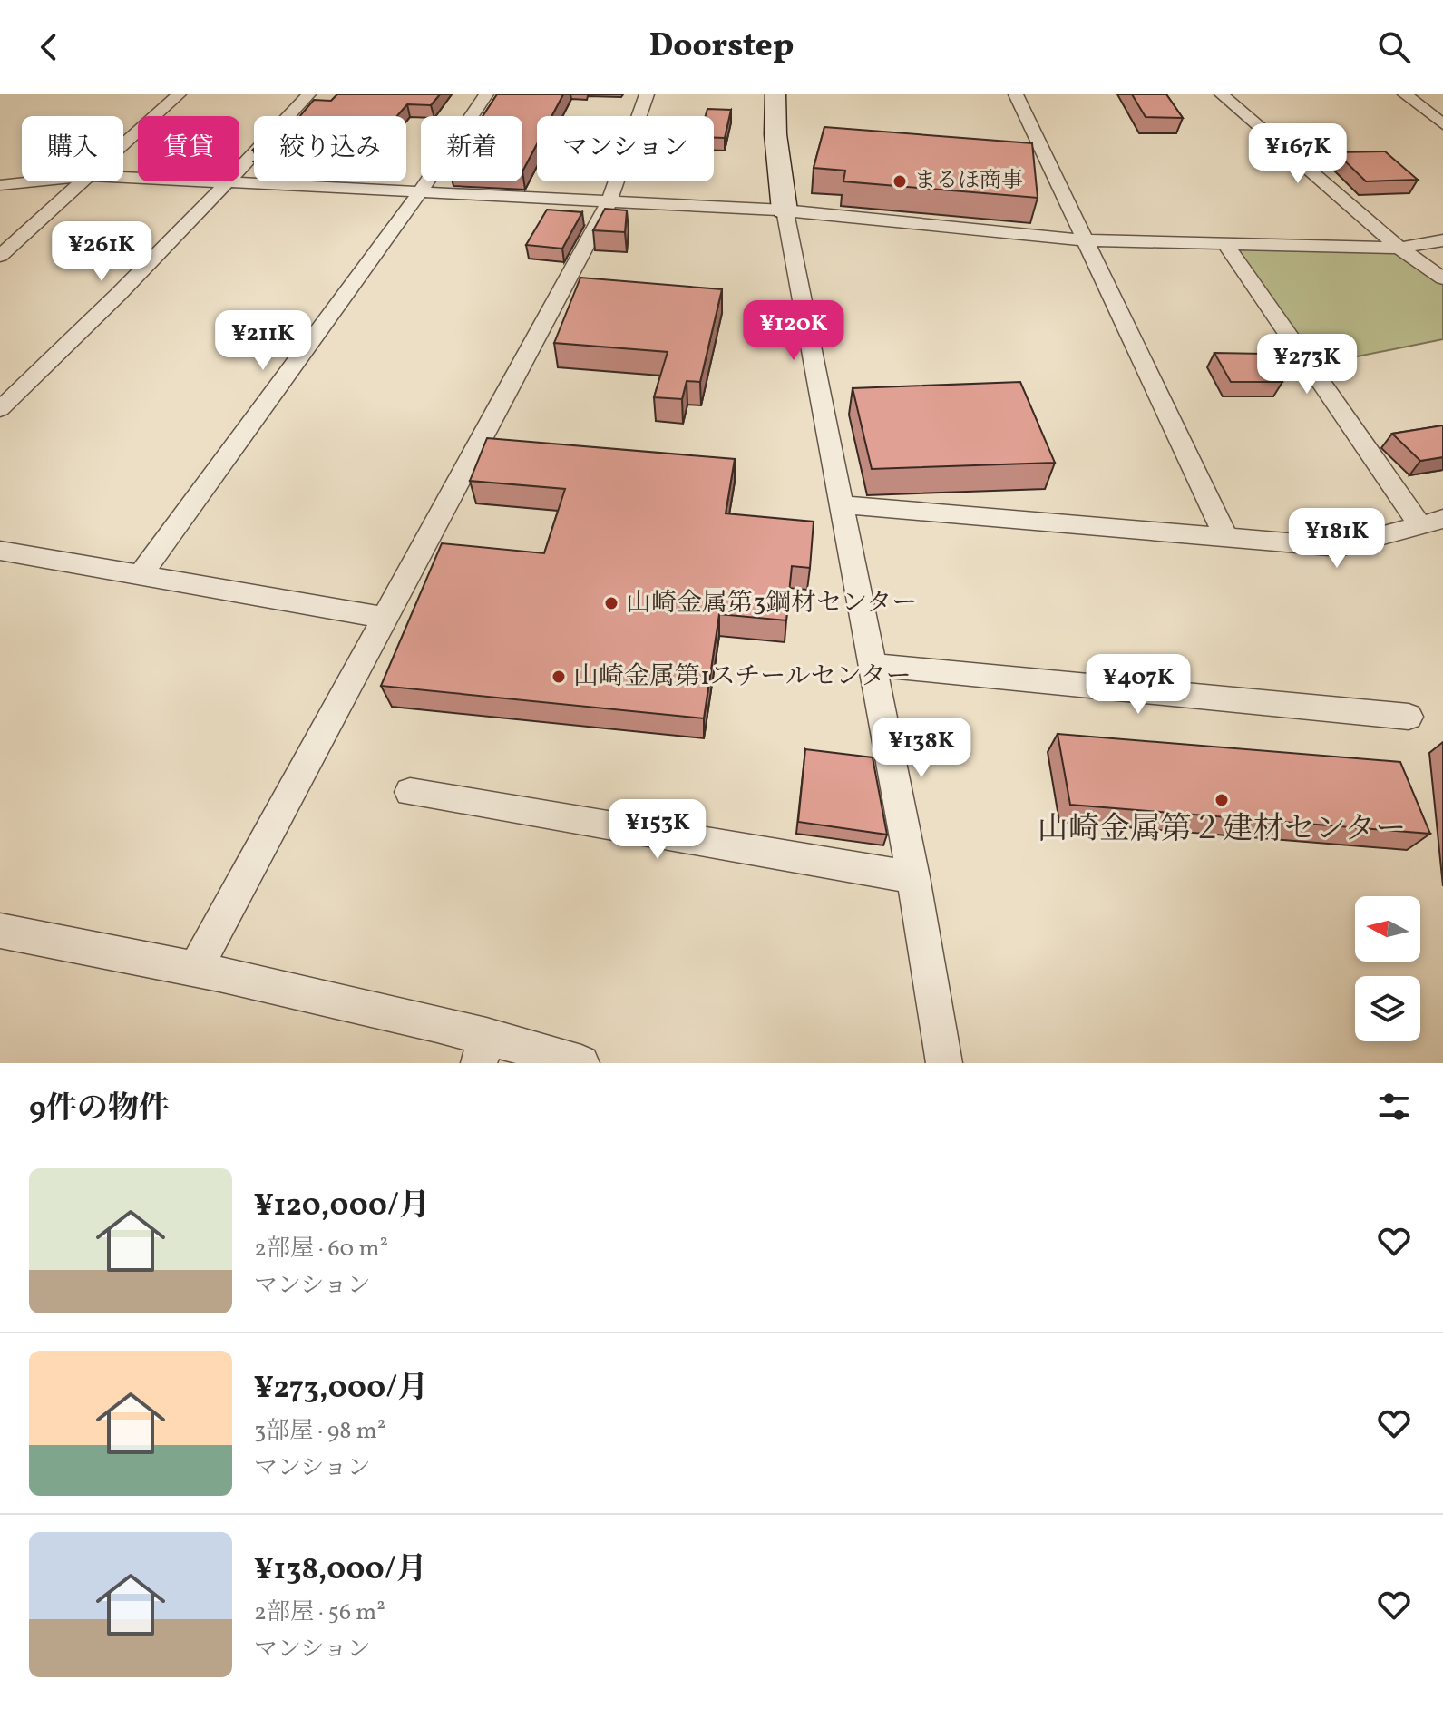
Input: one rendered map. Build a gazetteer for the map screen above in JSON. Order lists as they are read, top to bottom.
{
  "places": [
    "まるほ商事",
    "山崎金属第3鋼材センター",
    "山崎金属第1スチールセンター",
    "山崎金属第２建材センター"
  ],
  "north": "left",
  "page": {
    "header": "Doorstep",
    "chip": [
      "購入",
      "賃貸",
      "絞り込み",
      "新着",
      "マンション"
    ],
    "price": [
      "¥167K",
      "¥261K",
      "¥120K",
      "¥211K",
      "¥273K",
      "¥181K",
      "¥407K",
      "¥138K",
      "¥153K"
    ],
    "heading": "9件の物件",
    "list": [
      {
        "name": "¥120,000/月",
        "note": "2部屋 · 60 m² · マンション"
      },
      {
        "name": "¥273,000/月",
        "note": "3部屋 · 98 m² · マンション"
      },
      {
        "name": "¥138,000/月",
        "note": "2部屋 · 56 m² · マンション"
      }
    ]
  }
}
